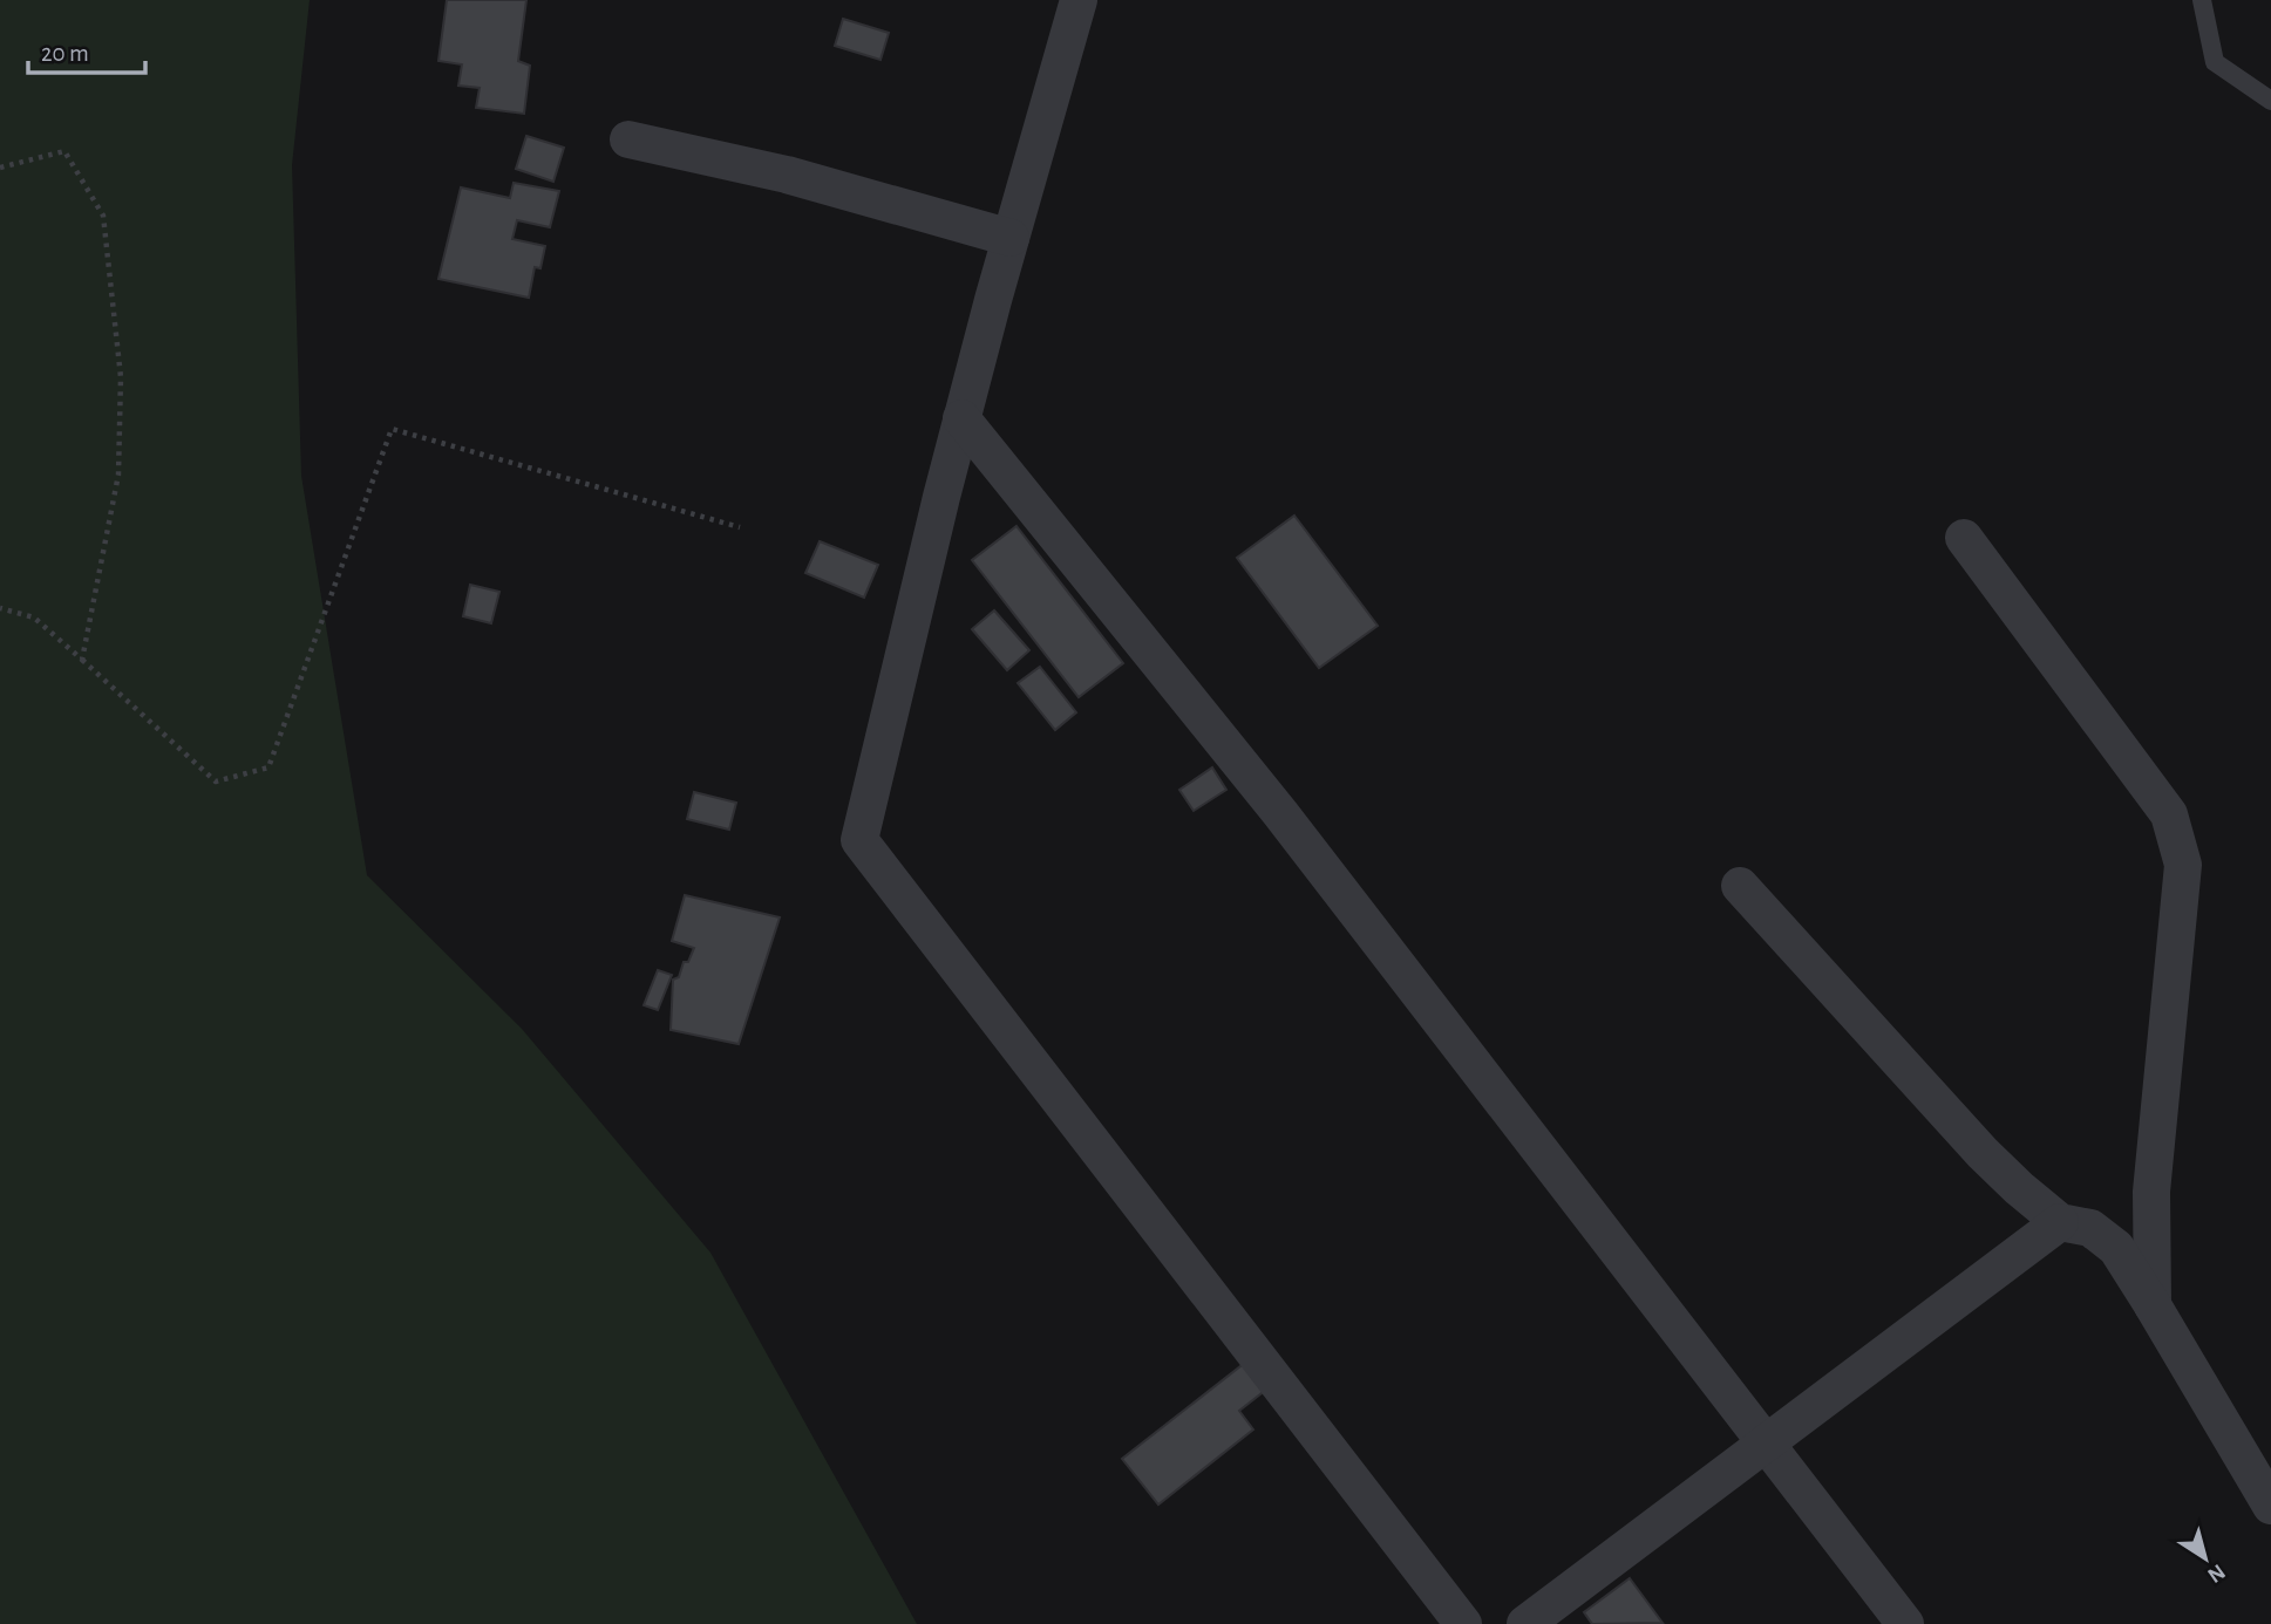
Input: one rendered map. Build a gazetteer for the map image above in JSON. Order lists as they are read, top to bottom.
{
  "scale_bar": "20 m",
  "north": "bottom right"
}
